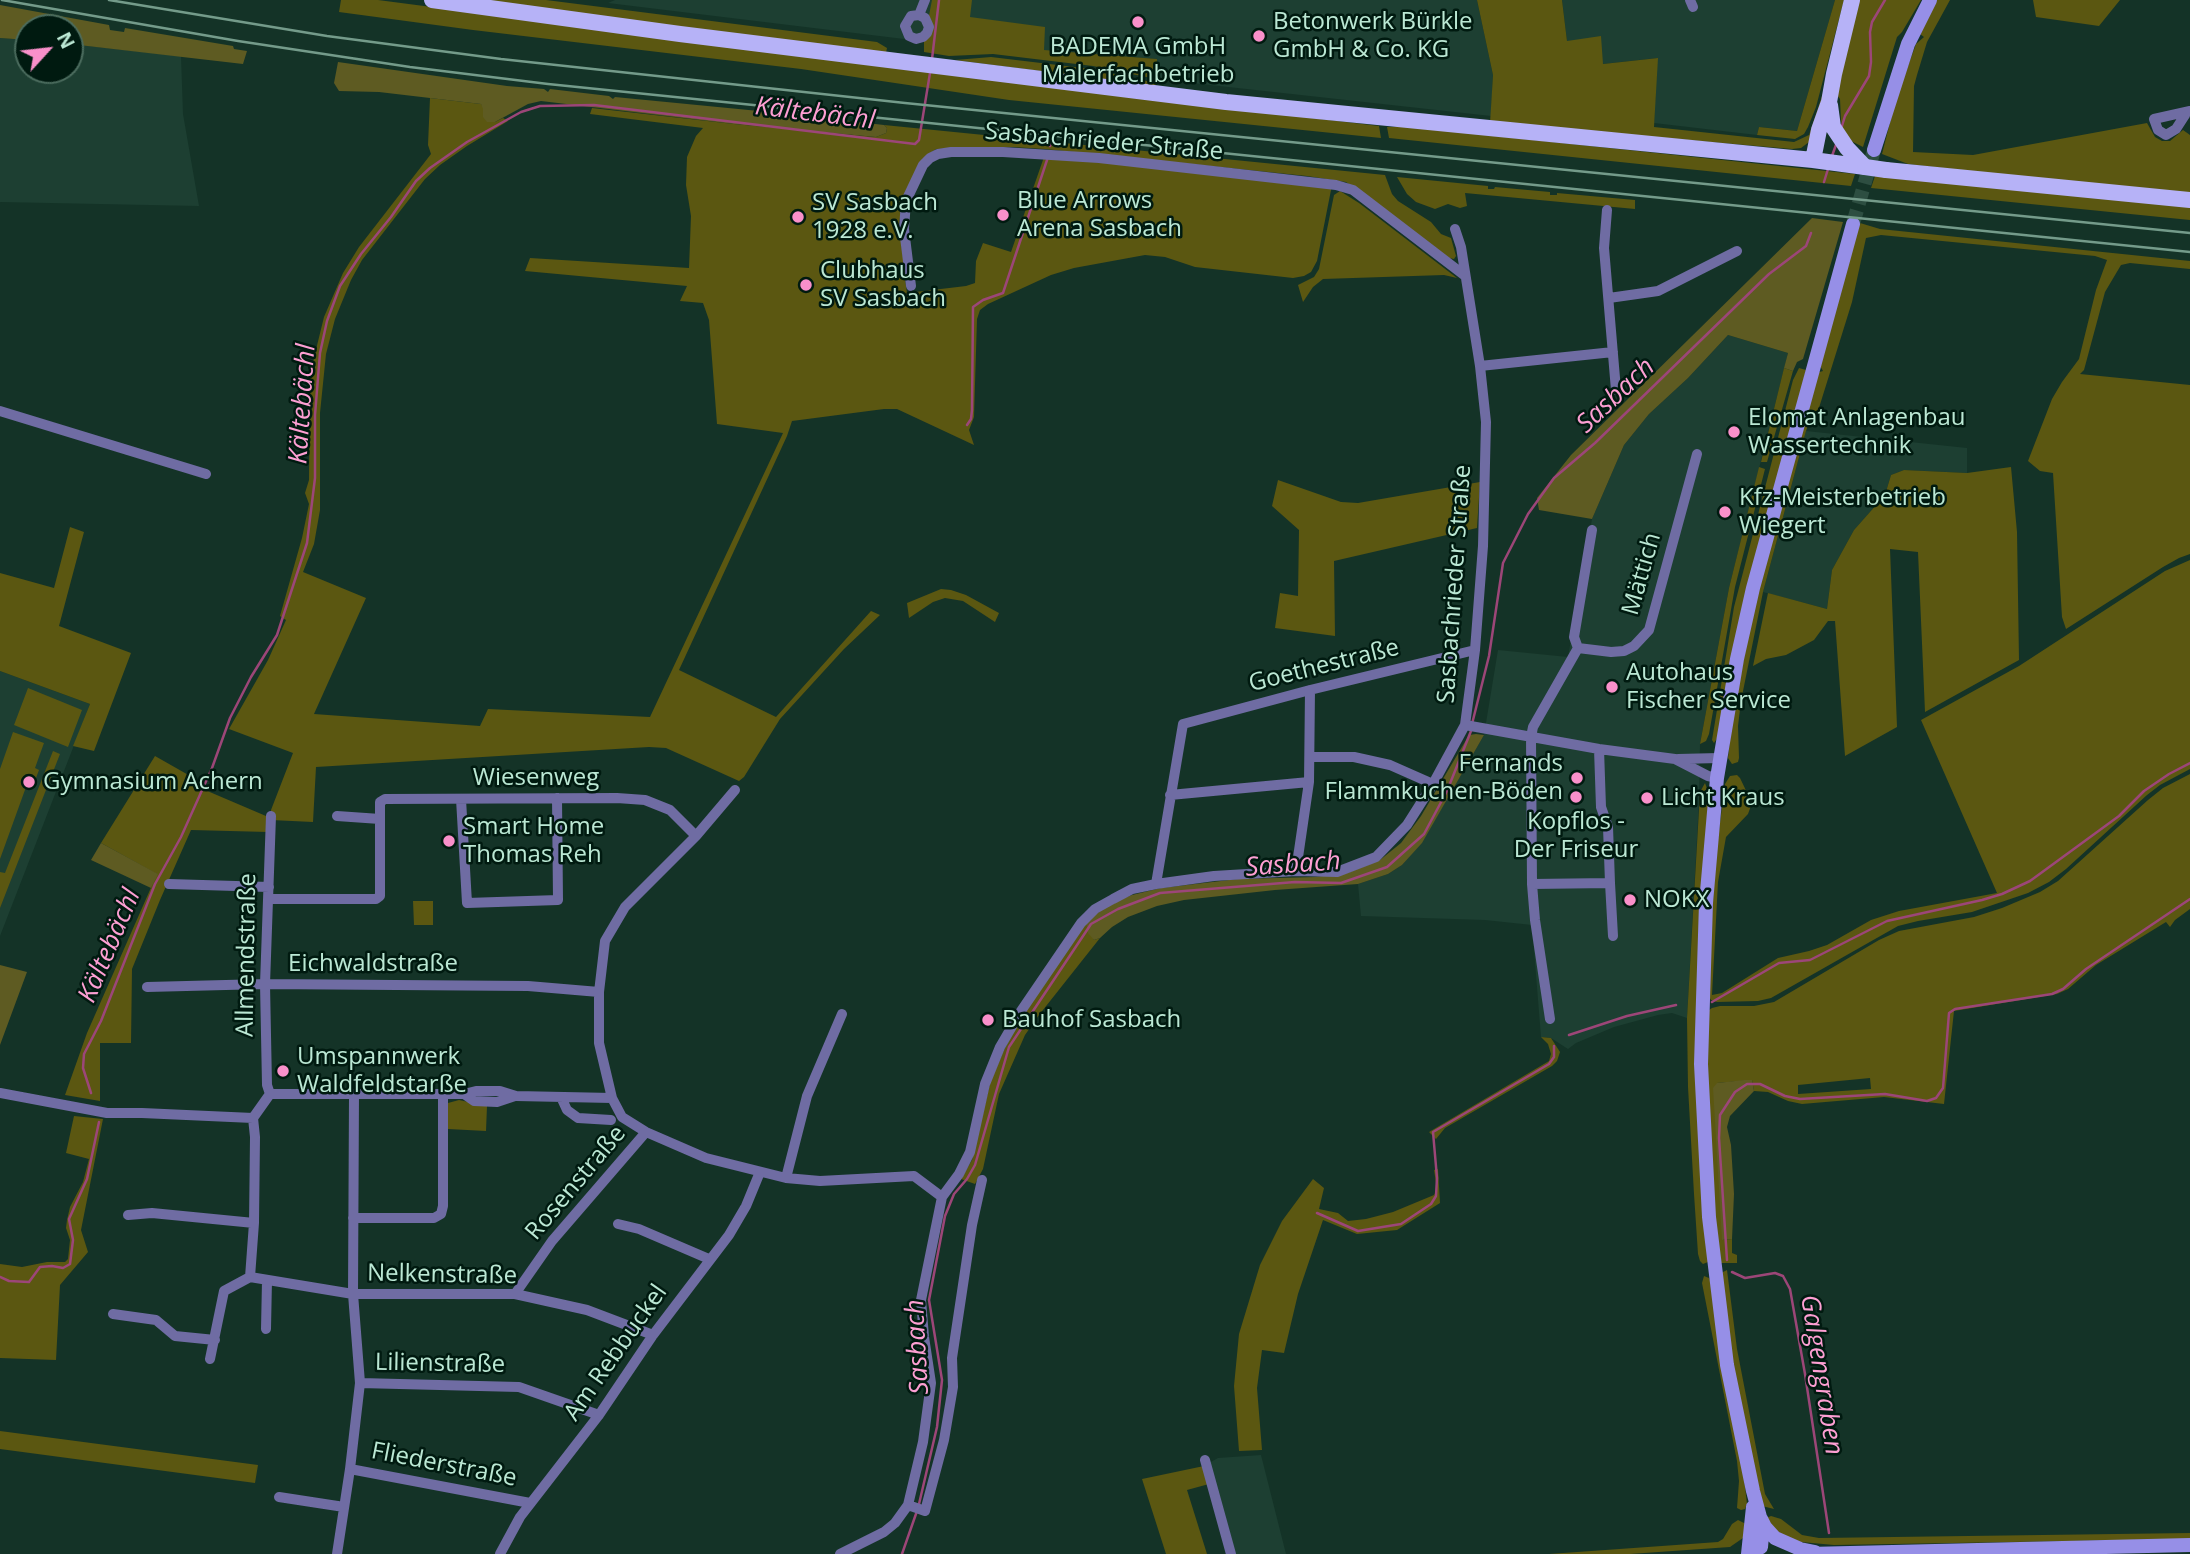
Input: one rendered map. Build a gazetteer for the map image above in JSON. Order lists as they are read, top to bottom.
{
  "streets": {
    "street": [
      "Sasbachrieder Straße",
      "Mättich",
      "Goethestraße",
      "Wiesenweg",
      "Allmendstraße",
      "Eichwaldstraße",
      "Rosenstraße",
      "Nelkenstraße",
      "Am Rebbuckel",
      "Lilienstraße",
      "Fliederstraße"
    ]
  },
  "crossings": [
    ["Sasbachrieder Straße", "Goethestraße"],
    ["Allmendstraße", "Eichwaldstraße"],
    ["Rosenstraße", "Nelkenstraße"],
    ["Nelkenstraße", "Am Rebbuckel"],
    ["Am Rebbuckel", "Lilienstraße"],
    ["Am Rebbuckel", "Fliederstraße"]
  ],
  "water": ["Kältebächl", "Sasbach", "Galgengraben"],
  "places": [
    "BADEMA GmbH Malerfachbetrieb",
    "Betonwerk Bürkle GmbH & Co. KG",
    "Blue Arrows Arena Sasbach",
    "SV Sasbach 1928 e.V.",
    "Clubhaus SV Sasbach",
    "Elomat Anlagenbau Wassertechnik",
    "Kfz-Meisterbetrieb Wiegert",
    "Autohaus Fischer Service",
    "Fernands Flammkuchen-Böden",
    "Gymnasium Achern",
    "Kopflos - Der Friseur",
    "Licht Kraus",
    "Smart Home Thomas Reh",
    "NOKX",
    "Bauhof Sasbach",
    "Umspannwerk Waldfeldstarße"
  ],
  "north": "top right"
}
